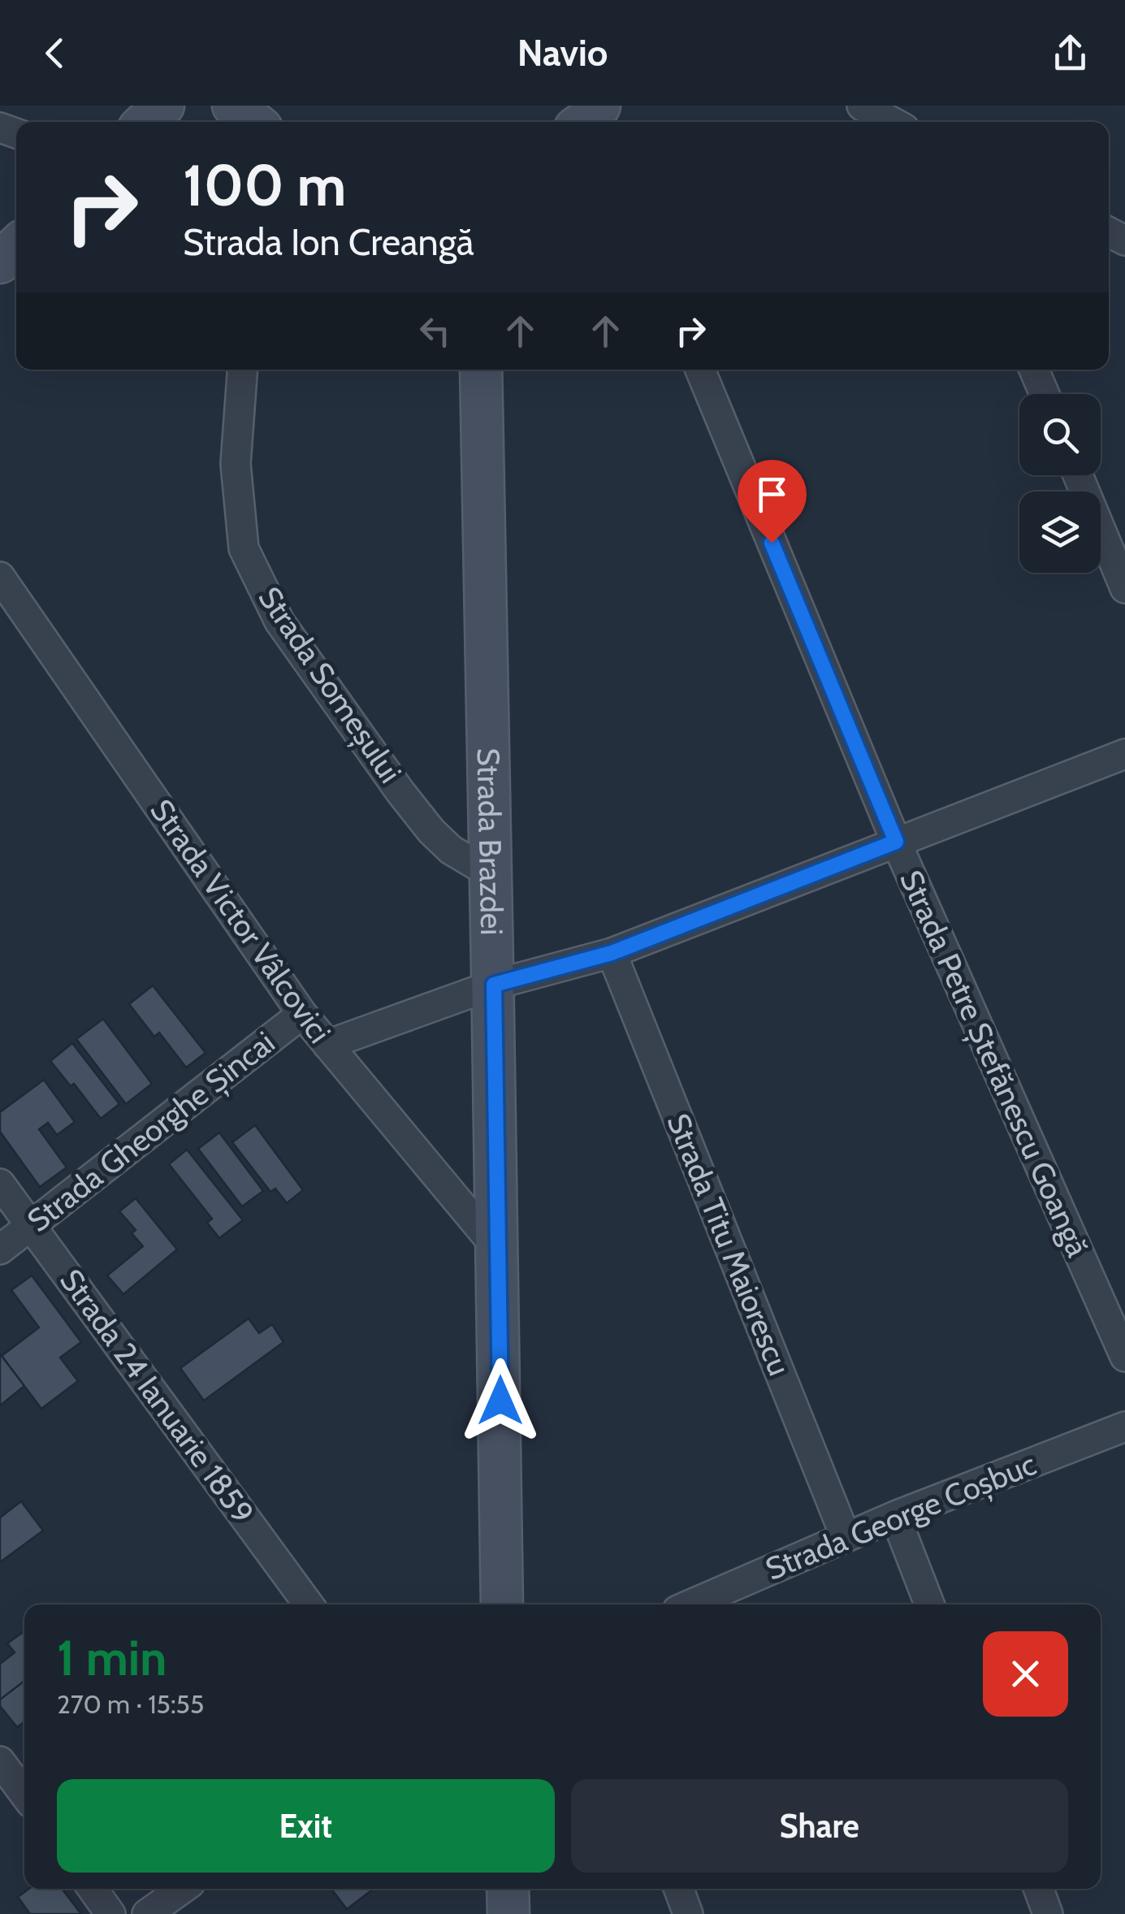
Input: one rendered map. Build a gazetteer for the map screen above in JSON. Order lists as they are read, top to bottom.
{
  "streets": {
    "street": [
      "Strada Someșului",
      "Strada Brazdei",
      "Strada Victor Vâlcovici",
      "Strada Petre Ștefănescu Goangă",
      "Strada Gheorghe Șincai",
      "Strada Titu Maiorescu",
      "Strada 24 Ianuarie 1859",
      "Strada George Coșbuc"
    ]
  },
  "crossings": [
    ["Strada Someșului", "Strada Brazdei"],
    ["Strada Brazdei", "Strada Victor Vâlcovici"],
    ["Strada Victor Vâlcovici", "Strada Gheorghe Șincai"],
    ["Strada Gheorghe Șincai", "Strada 24 Ianuarie 1859"],
    ["Strada Titu Maiorescu", "Strada George Coșbuc"]
  ],
  "page": {
    "header": "Navio",
    "turn": ["100 m", "Strada Ion Creangă"],
    "heading": ["1 min", "270 m · 15:55"],
    "buttons": ["Exit", "Share"]
  }
}
